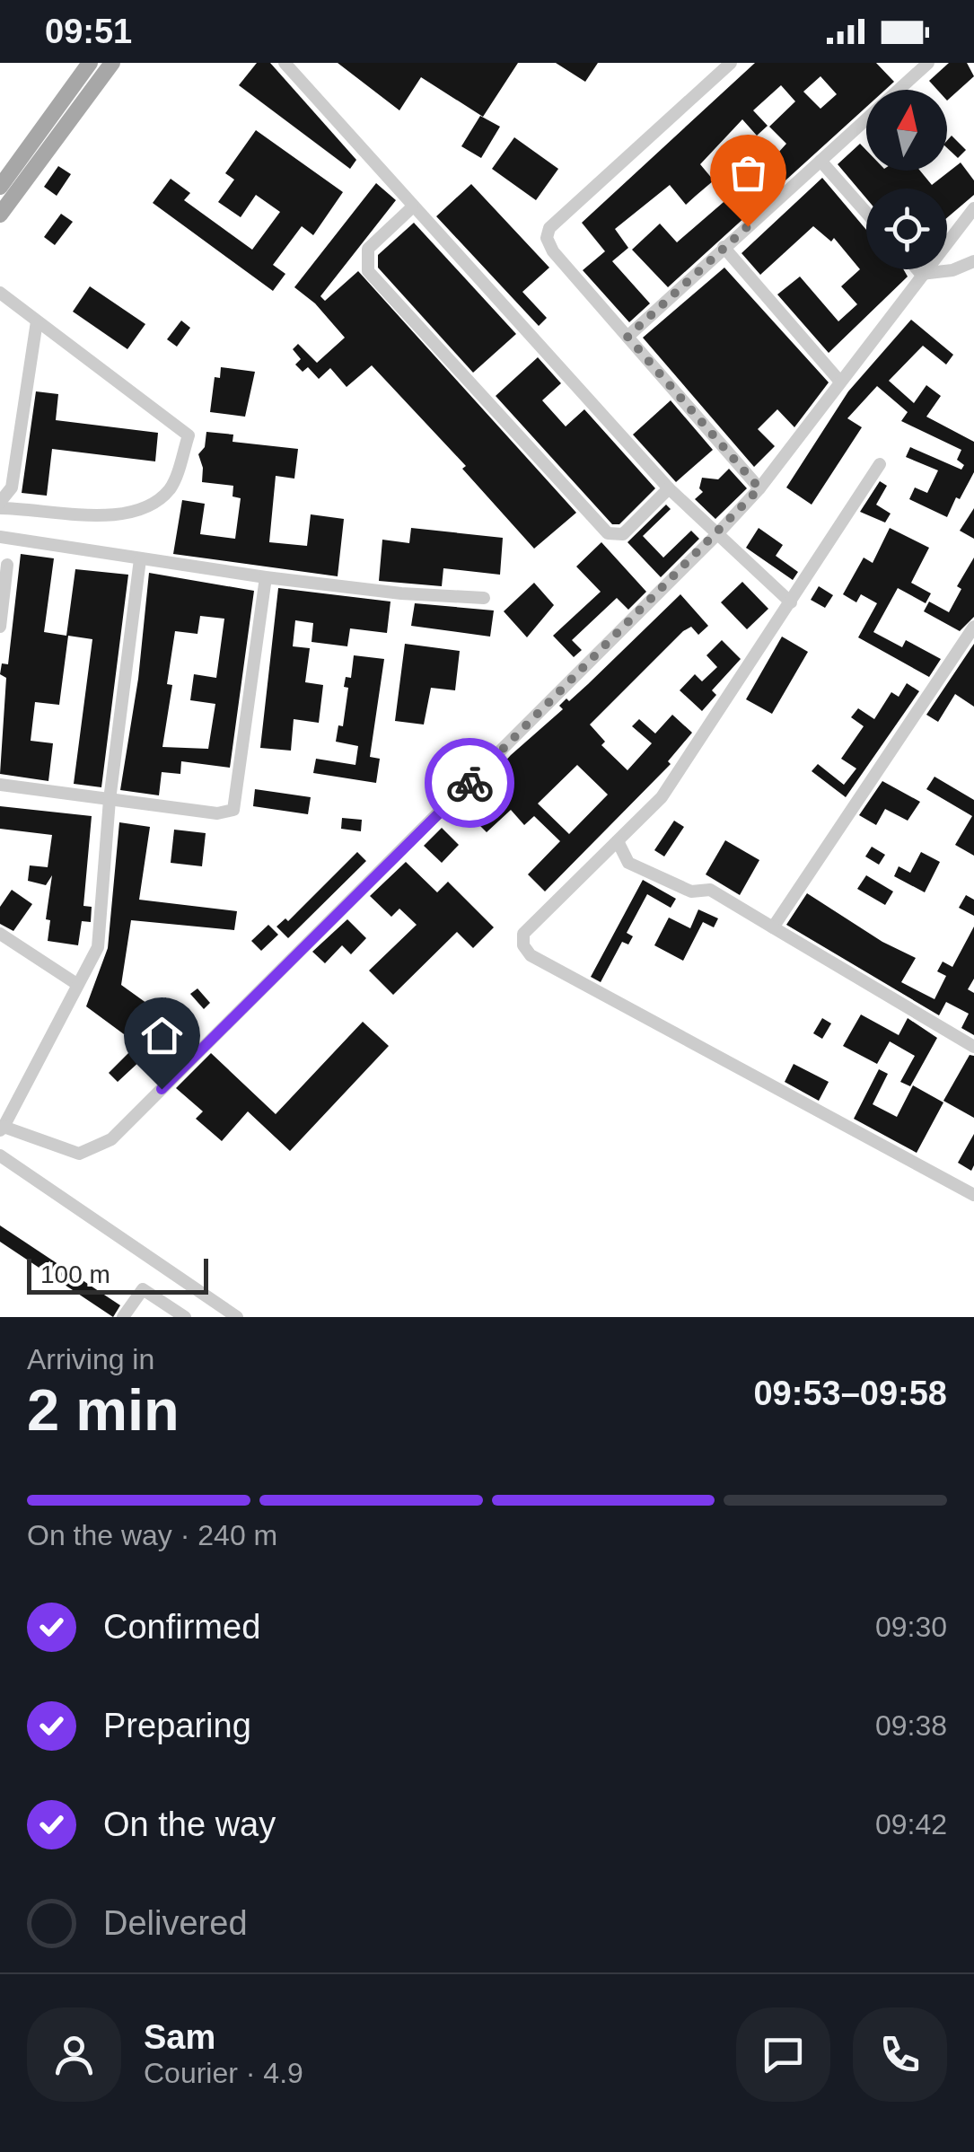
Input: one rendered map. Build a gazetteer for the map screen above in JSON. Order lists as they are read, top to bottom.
{
  "scale_bar": "100 m",
  "north": "top",
  "page": {
    "status": "09:51",
    "scale": "100 m",
    "heading": ["2 min", "Arriving in", "09:53–09:58"],
    "panel": ["Sam", "Courier · 4.9"],
    "bar": "On the way · 240 m",
    "list": [
      ["Confirmed", "09:30"],
      ["Preparing", "09:38"],
      ["On the way", "09:42"],
      "Delivered"
    ]
  }
}
